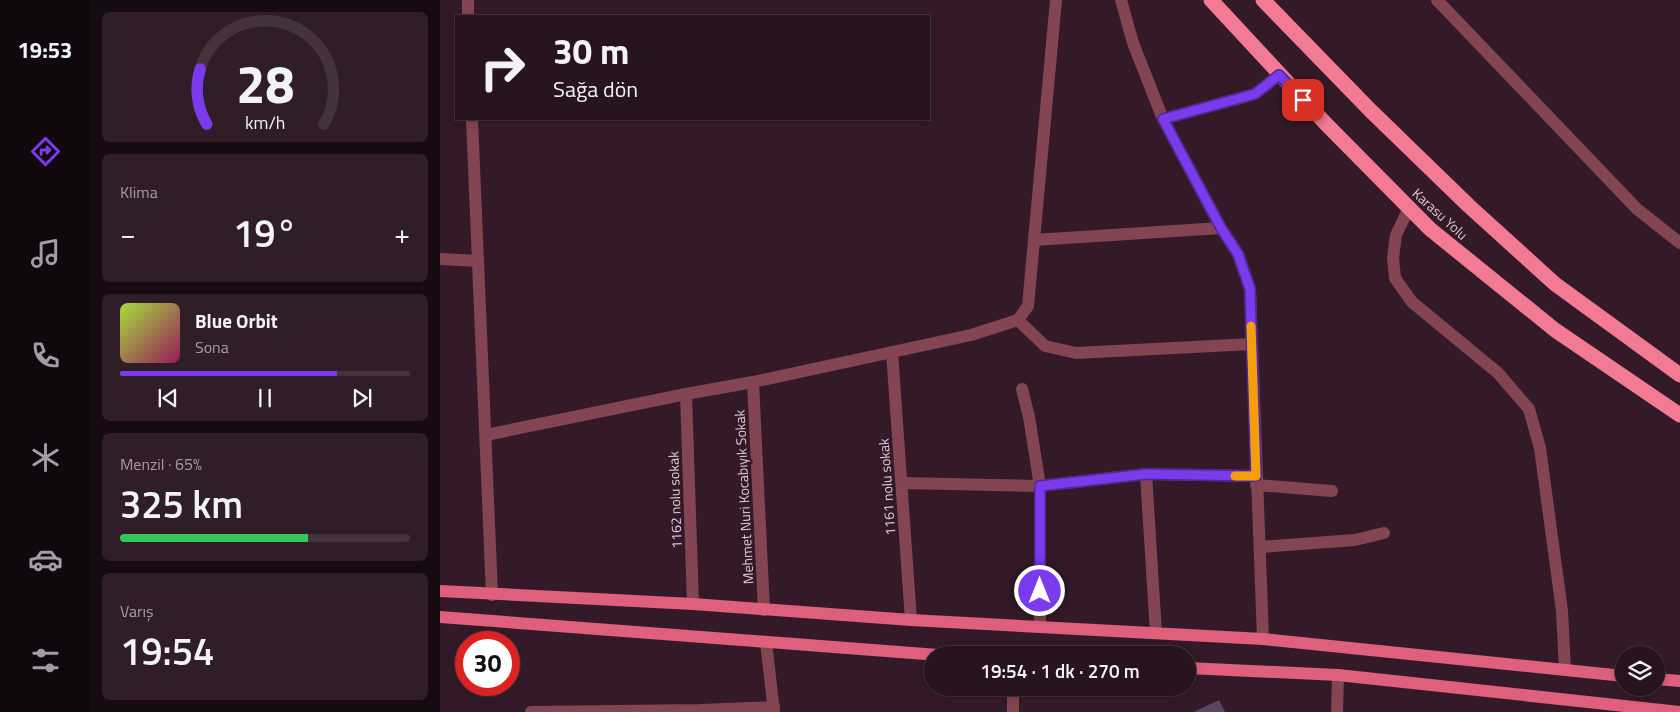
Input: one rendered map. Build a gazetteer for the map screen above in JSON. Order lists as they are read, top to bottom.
{
  "streets": {
    "highway": ["Karasu Yolu"],
    "street": ["1161 nolu sokak", "Mehmet Nuri Kocabıyık Sokak", "1162 nolu sokak"]
  },
  "page": {
    "tabs": "19:53",
    "turn": ["30 m", "Sağa dön"],
    "tile": [
      "Klima",
      ["Menzil · 65%", "325 km"],
      ["Varış", "19:54"]
    ],
    "heat": ["−", "19°", "+"],
    "song": ["Blue Orbit", "Sona"],
    "limit": "30",
    "trip": "19:54 · 1 dk · 270 m",
    "gauge": ["28", "km/h"]
  }
}
